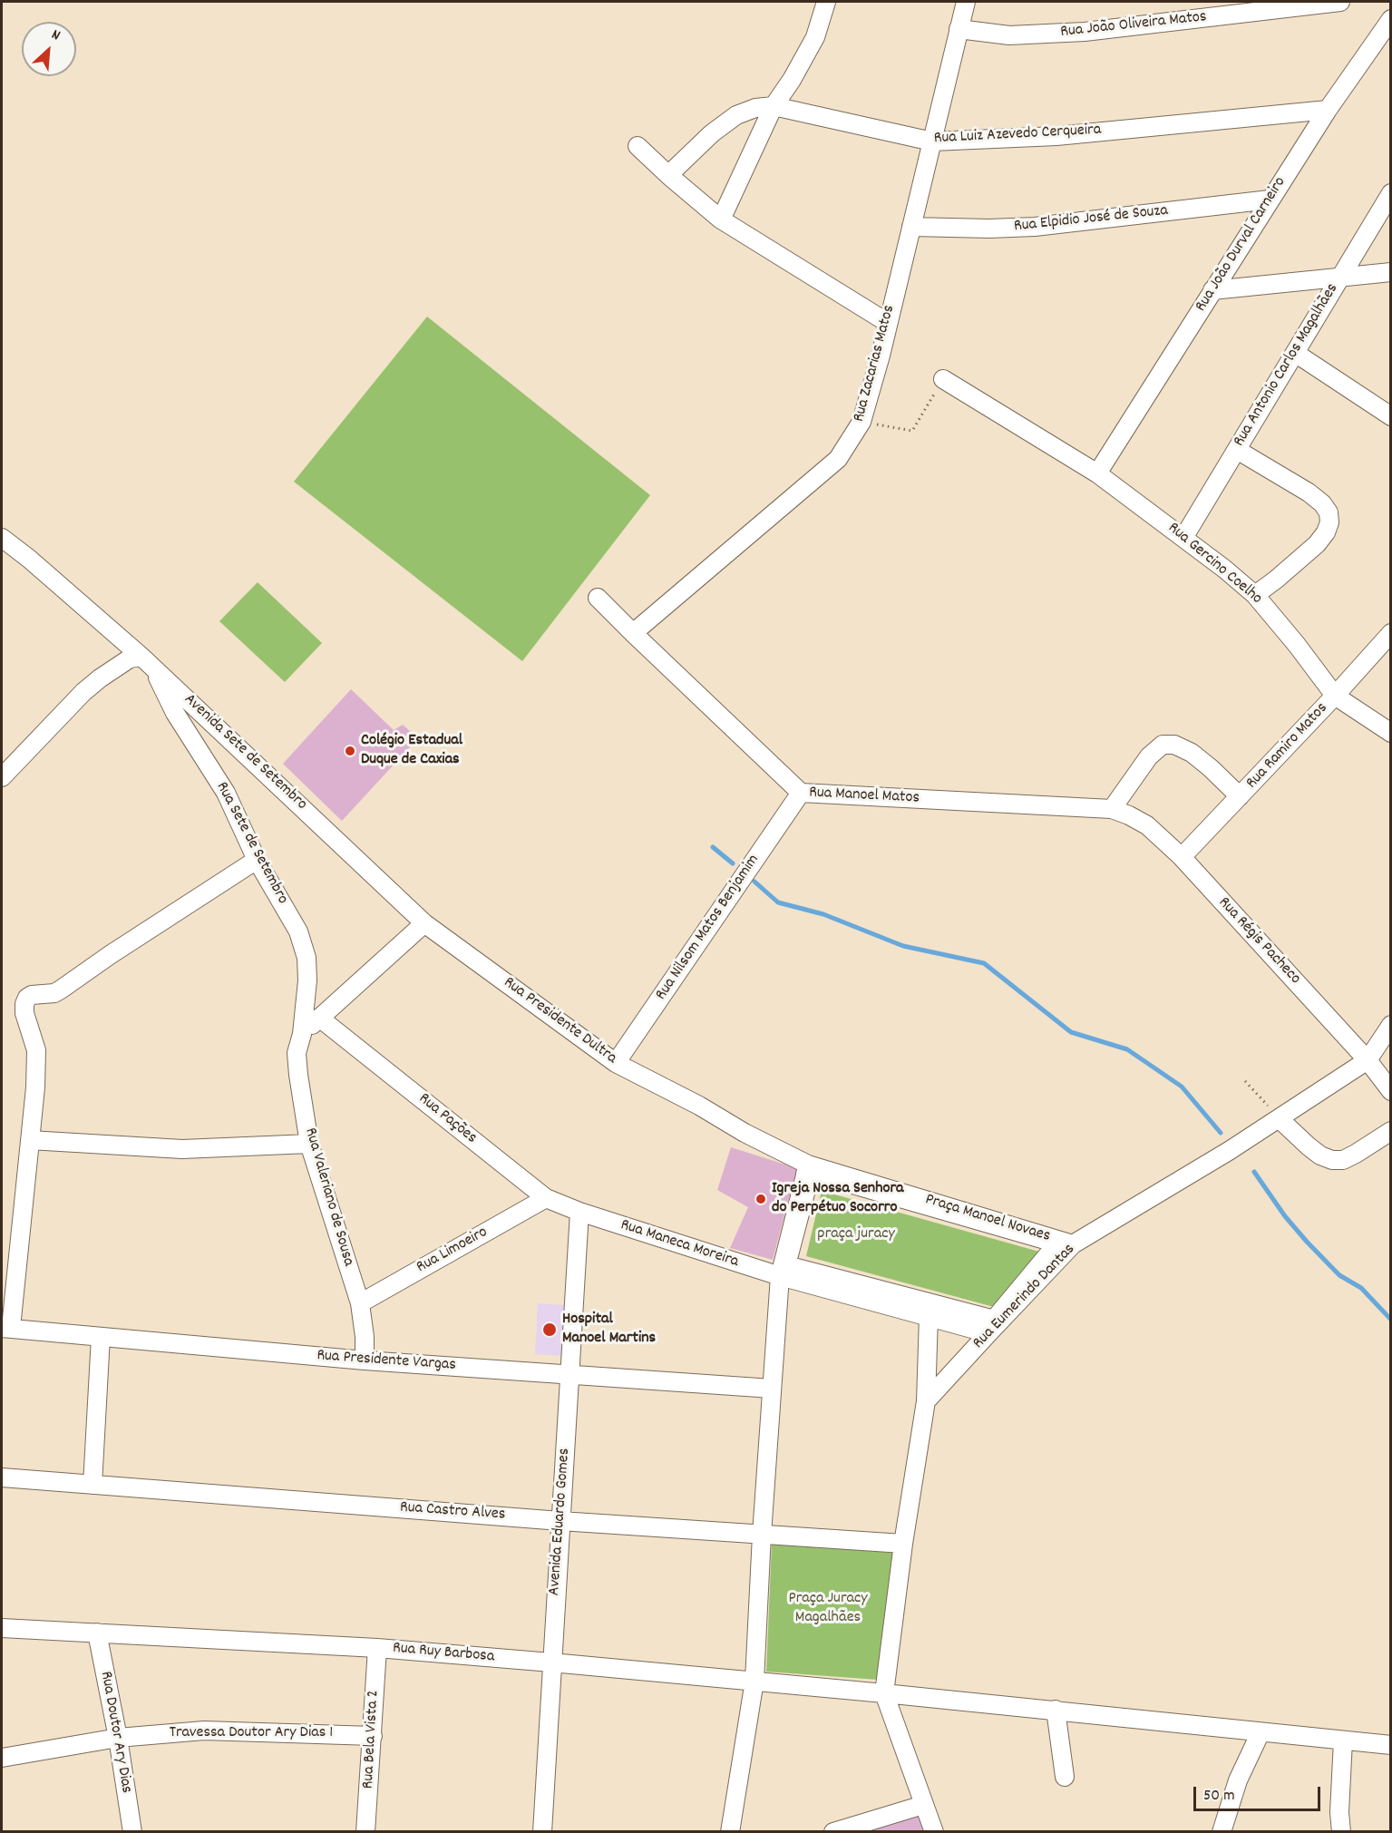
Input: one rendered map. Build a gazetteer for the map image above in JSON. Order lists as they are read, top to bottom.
{
  "streets": {
    "street": [
      "Rua João Oliveira Matos",
      "Rua Luiz Azevedo Cerqueira",
      "Rua Elpidio José de Souza",
      "Rua João Durval Carneiro",
      "Rua Zacarias Matos",
      "Rua Antonio Carlos Magalhães",
      "Rua Gercino Coelho",
      "Rua Ramiro Matos",
      "Avenida Sete de Setembro",
      "Rua Manoel Matos",
      "Rua Sete de Setembro",
      "Rua Nilsom Matos Benjamim",
      "Rua Régis Pacheco",
      "Rua Presidente Dultra",
      "Rua Pações",
      "Rua Valeriano de Sousa",
      "Praça Manoel Novaes",
      "Rua Maneca Moreira",
      "Rua Limoeiro",
      "Rua Eumerindo Dantas",
      "Rua Presidente Vargas",
      "Rua Castro Alves",
      "Avenida Eduardo Gomes",
      "Rua Ruy Barbosa",
      "Rua Doutor Ary Dias",
      "Travessa Doutor Ary Dias 1",
      "Rua Bela Vista 2"
    ]
  },
  "crossings": [
    ["Rua João Oliveira Matos", "Rua Zacarias Matos"],
    ["Rua Luiz Azevedo Cerqueira", "Rua João Durval Carneiro"],
    ["Rua Luiz Azevedo Cerqueira", "Rua Zacarias Matos"],
    ["Rua Elpidio José de Souza", "Rua João Durval Carneiro"],
    ["Rua Elpidio José de Souza", "Rua Zacarias Matos"],
    ["Rua João Durval Carneiro", "Rua Gercino Coelho"],
    ["Rua Zacarias Matos", "Rua Manoel Matos"],
    ["Rua Antonio Carlos Magalhães", "Rua Gercino Coelho"],
    ["Rua Gercino Coelho", "Rua Ramiro Matos"],
    ["Rua Ramiro Matos", "Rua Régis Pacheco"],
    ["Avenida Sete de Setembro", "Rua Sete de Setembro"],
    ["Avenida Sete de Setembro", "Rua Presidente Dultra"],
    ["Rua Manoel Matos", "Rua Nilsom Matos Benjamim"],
    ["Rua Manoel Matos", "Rua Régis Pacheco"],
    ["Rua Sete de Setembro", "Rua Valeriano de Sousa"],
    ["Rua Nilsom Matos Benjamim", "Rua Presidente Dultra"],
    ["Rua Régis Pacheco", "Rua Eumerindo Dantas"],
    ["Rua Presidente Dultra", "Praça Manoel Novaes"],
    ["Rua Pações", "Rua Maneca Moreira"],
    ["Rua Pações", "Rua Limoeiro"],
    ["Rua Pações", "Avenida Eduardo Gomes"],
    ["Rua Valeriano de Sousa", "Rua Limoeiro"],
    ["Rua Valeriano de Sousa", "Rua Presidente Vargas"],
    ["Praça Manoel Novaes", "Rua Eumerindo Dantas"],
    ["Rua Maneca Moreira", "Avenida Eduardo Gomes"],
    ["Rua Presidente Vargas", "Avenida Eduardo Gomes"],
    ["Rua Castro Alves", "Avenida Eduardo Gomes"],
    ["Avenida Eduardo Gomes", "Rua Ruy Barbosa"],
    ["Rua Ruy Barbosa", "Rua Doutor Ary Dias"],
    ["Rua Ruy Barbosa", "Rua Bela Vista 2"],
    ["Rua Doutor Ary Dias", "Travessa Doutor Ary Dias 1"],
    ["Travessa Doutor Ary Dias 1", "Rua Bela Vista 2"]
  ],
  "parks": ["praça juracy", "Praça Juracy Magalhães"],
  "places": ["Colégio Estadual Duque de Caxias", "Igreja Nossa Senhora do Perpétuo Socorro", "Hospital Manoel Martins"],
  "scale_bar": "50 m",
  "north": "top right"
}
